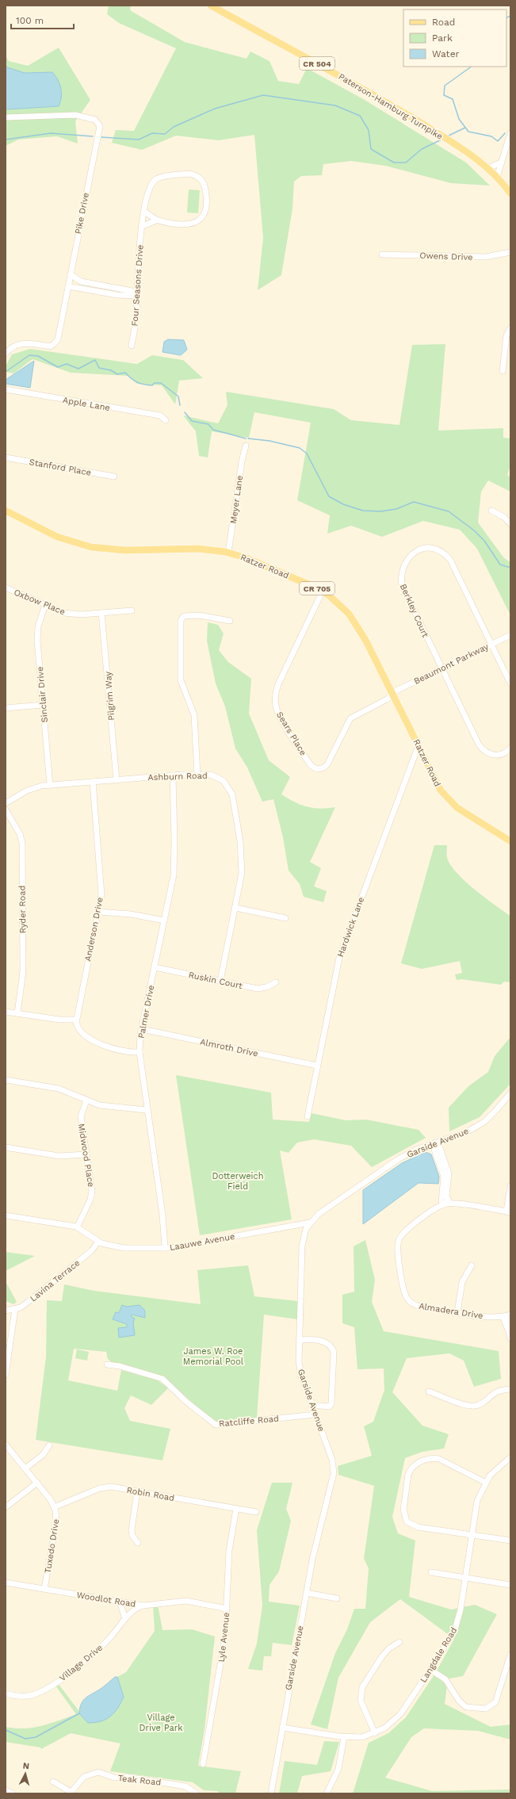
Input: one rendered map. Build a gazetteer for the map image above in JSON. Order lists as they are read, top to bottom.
{
  "streets": {
    "main road": [
      "CR 504",
      "Paterson-Hamburg Turnpike",
      "Ratzer Road",
      "CR 705"
    ],
    "street": [
      "Pike Drive",
      "Owens Drive",
      "Four Seasons Drive",
      "Apple Lane",
      "Stanford Place",
      "Meyer Lane",
      "Oxbow Place",
      "Berkley Court",
      "Beaumont Parkway",
      "Sinclair Drive",
      "Pilgrim Way",
      "Sears Place",
      "Ashburn Road",
      "Ryder Road",
      "Hardwick Lane",
      "Anderson Drive",
      "Ruskin Court",
      "Palmer Drive",
      "Almroth Drive",
      "Garside Avenue",
      "Midwood Place",
      "Laauwe Avenue",
      "Lavina Terrace",
      "Almadera Drive",
      "Ratcliffe Road",
      "Robin Road",
      "Tuxedo Drive",
      "Woodlot Road",
      "Lyle Avenue",
      "Langdale Road",
      "Village Drive",
      "Teak Road"
    ]
  },
  "crossings": [
    ["Meyer Lane", "Ratzer Road"],
    ["Ratzer Road", "Beaumont Parkway"],
    ["Ratzer Road", "Sears Place"],
    ["Ratzer Road", "Hardwick Lane"],
    ["Oxbow Place", "Sinclair Drive"],
    ["Oxbow Place", "Pilgrim Way"],
    ["Berkley Court", "Beaumont Parkway"],
    ["Beaumont Parkway", "Sears Place"],
    ["Sinclair Drive", "Ashburn Road"],
    ["Pilgrim Way", "Ashburn Road"],
    ["Ashburn Road", "Anderson Drive"],
    ["Ashburn Road", "Ruskin Court"],
    ["Ashburn Road", "Palmer Drive"],
    ["Hardwick Lane", "Almroth Drive"],
    ["Ruskin Court", "Palmer Drive"],
    ["Palmer Drive", "Almroth Drive"],
    ["Palmer Drive", "Laauwe Avenue"],
    ["Garside Avenue", "Laauwe Avenue"],
    ["Garside Avenue", "Ratcliffe Road"],
    ["Garside Avenue", "Langdale Road"],
    ["Midwood Place", "Laauwe Avenue"],
    ["Laauwe Avenue", "Lavina Terrace"],
    ["Robin Road", "Tuxedo Drive"],
    ["Robin Road", "Lyle Avenue"],
    ["Tuxedo Drive", "Woodlot Road"],
    ["Woodlot Road", "Lyle Avenue"],
    ["Woodlot Road", "Village Drive"]
  ],
  "parks": ["Dotterweich Field", "James W. Roe Memorial Pool", "Village Drive Park"],
  "legend": ["Road", "Park", "Water"],
  "scale_bar": "100 m",
  "north": "top"
}
